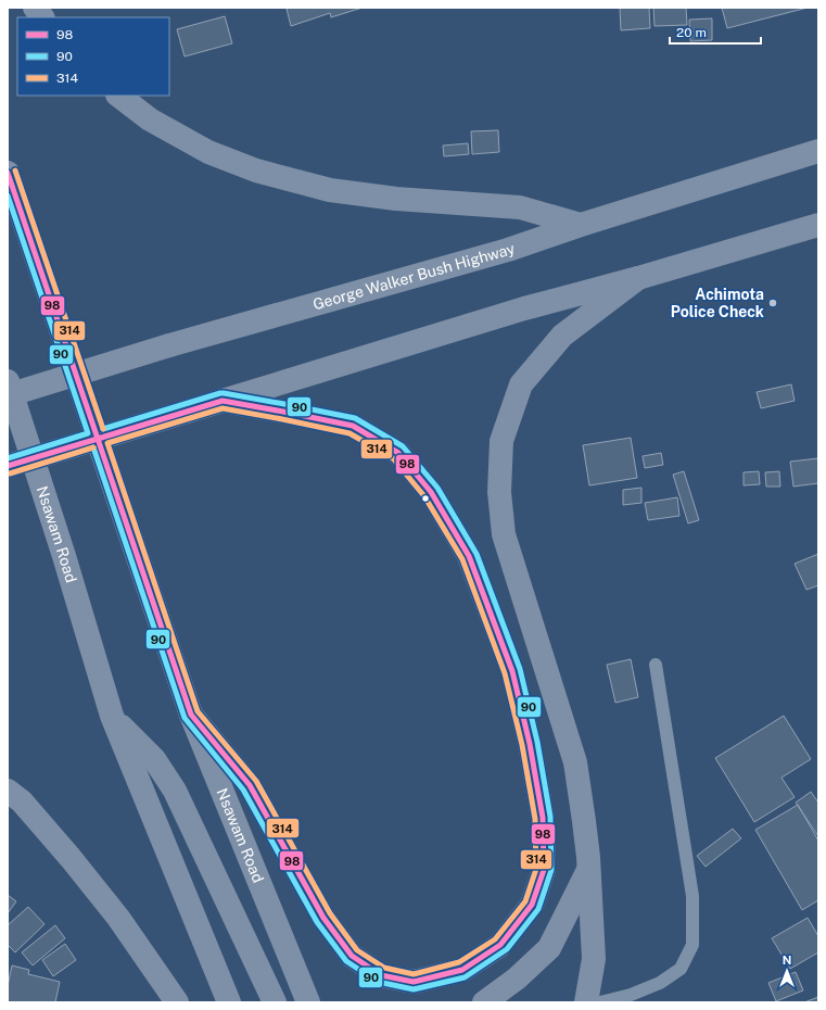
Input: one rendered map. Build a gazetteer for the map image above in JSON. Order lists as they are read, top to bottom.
{
  "streets": {
    "highway": ["George Walker Bush Highway", "Nsawam Road"]
  },
  "places": ["Achimota Police Check"],
  "lines": ["transit line 314", "transit line 98", "transit line 90"],
  "legend": ["98", "90", "314"],
  "scale_bar": "20 m",
  "north": "top"
}
